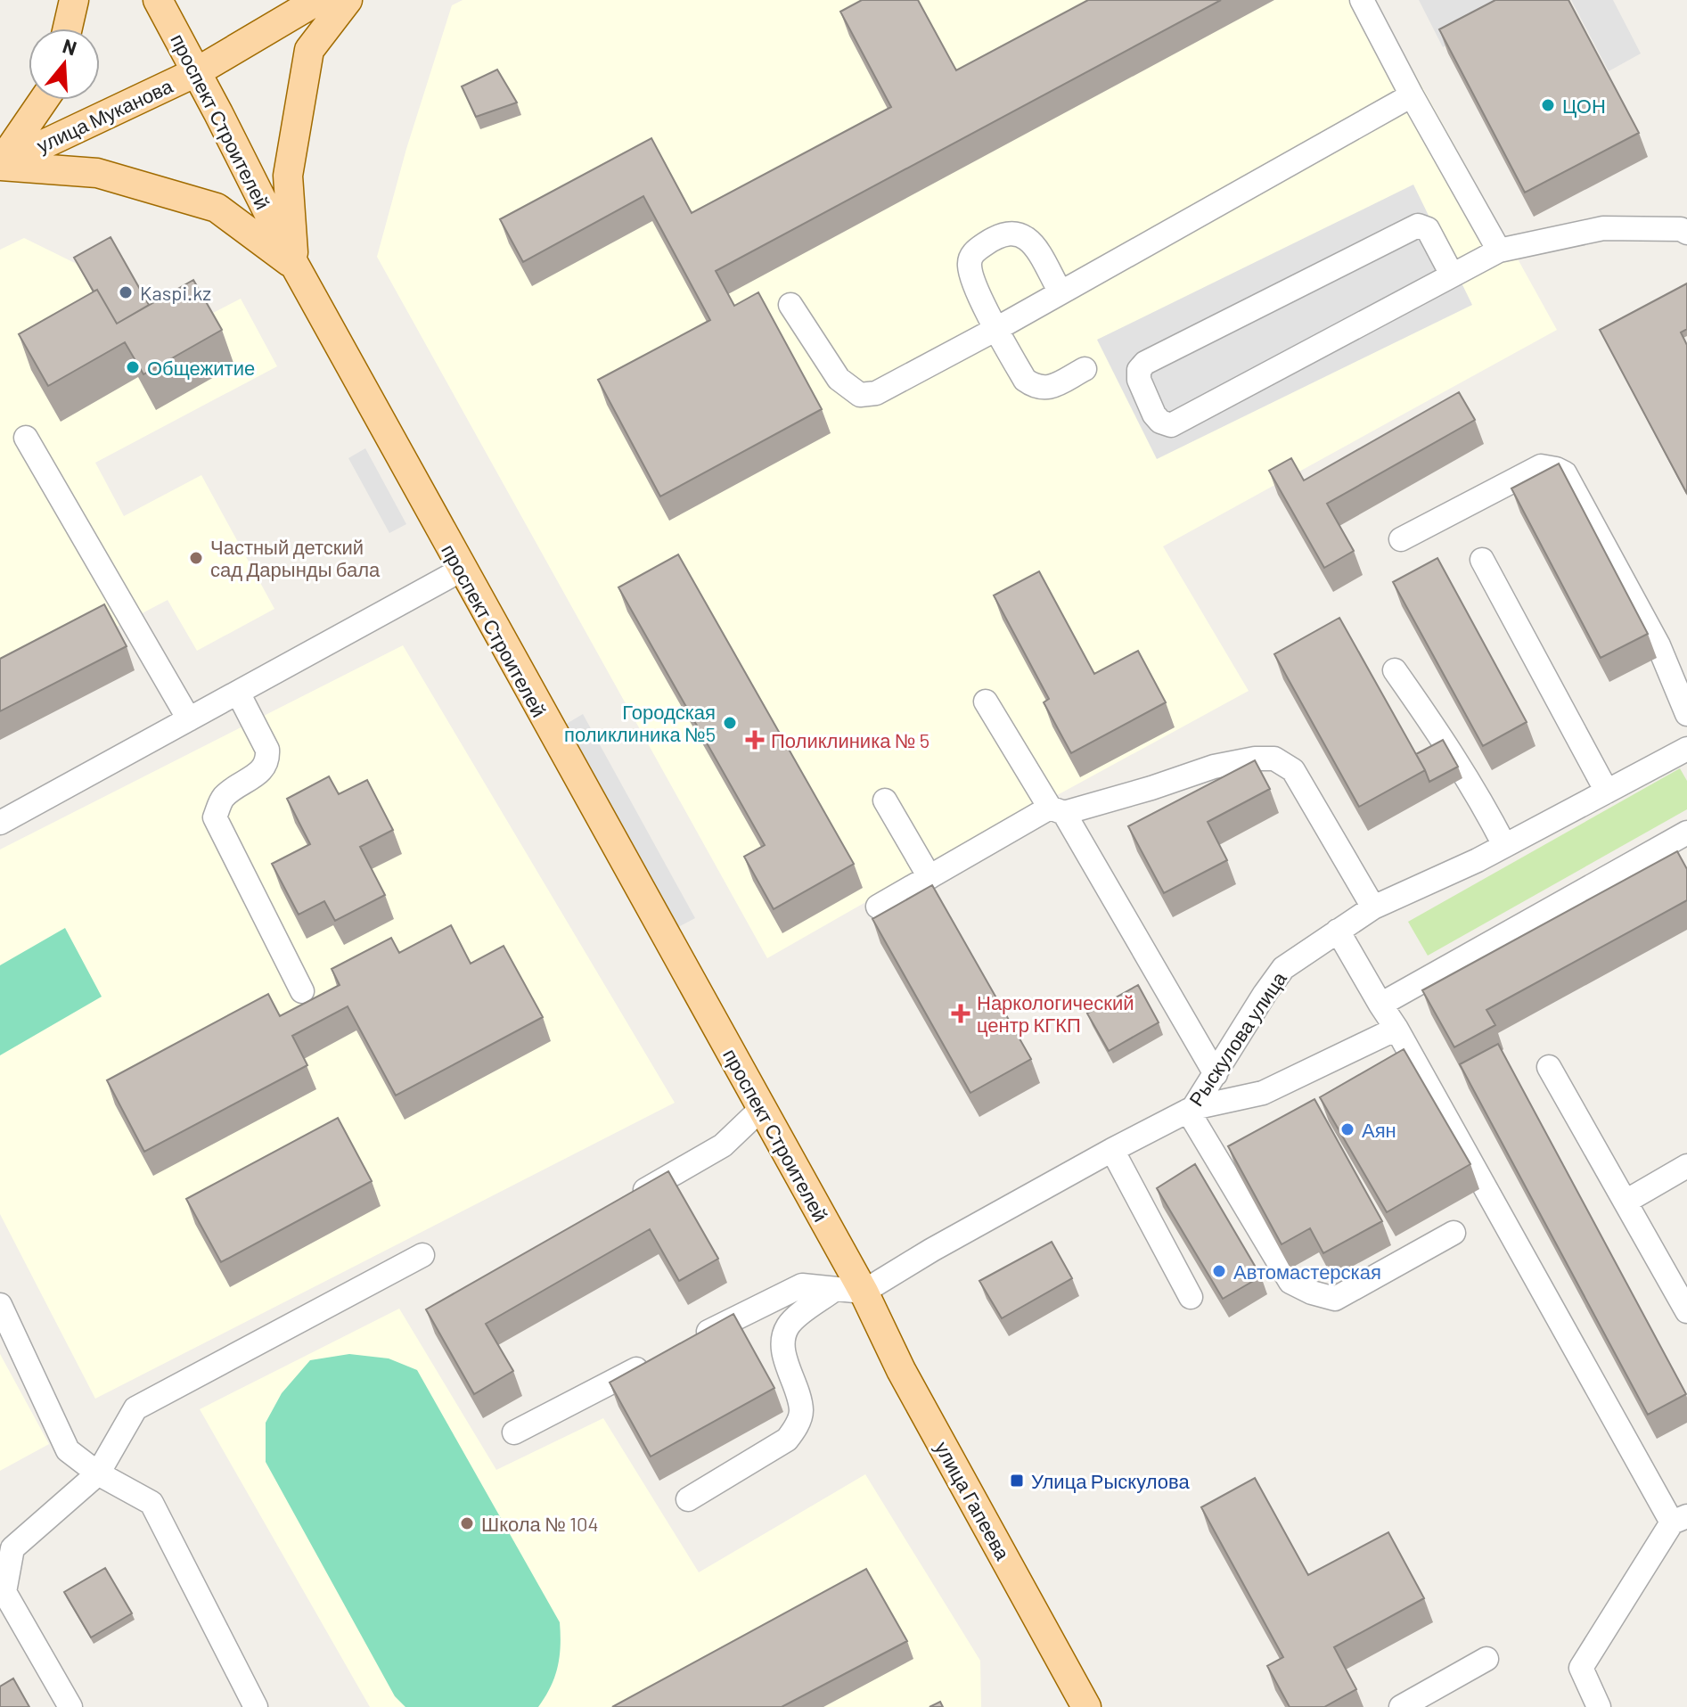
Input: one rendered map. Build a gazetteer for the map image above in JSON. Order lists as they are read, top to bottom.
{
  "streets": {
    "main road": ["улица Муканова", "проспект Строителей", "улица Гапеева"],
    "street": ["Рыскулова улица"]
  },
  "crossings": [
    ["улица Муканова", "проспект Строителей"],
    ["проспект Строителей", "Рыскулова улица"],
    ["проспект Строителей", "улица Гапеева"],
    ["Рыскулова улица", "улица Гапеева"]
  ],
  "places": {
    "other": [
      "ЦОН",
      "Kaspi.kz",
      "Общежитие",
      "Частный детский сад Дарынды бала",
      "Городская поликлиника №5",
      "Аян",
      "Автомастерская",
      "Школа № 104"
    ],
    "health": ["Поликлиника № 5", "Наркологический центр КГКП"],
    "transit": ["Улица Рыскулова"]
  },
  "north": "top"
}
